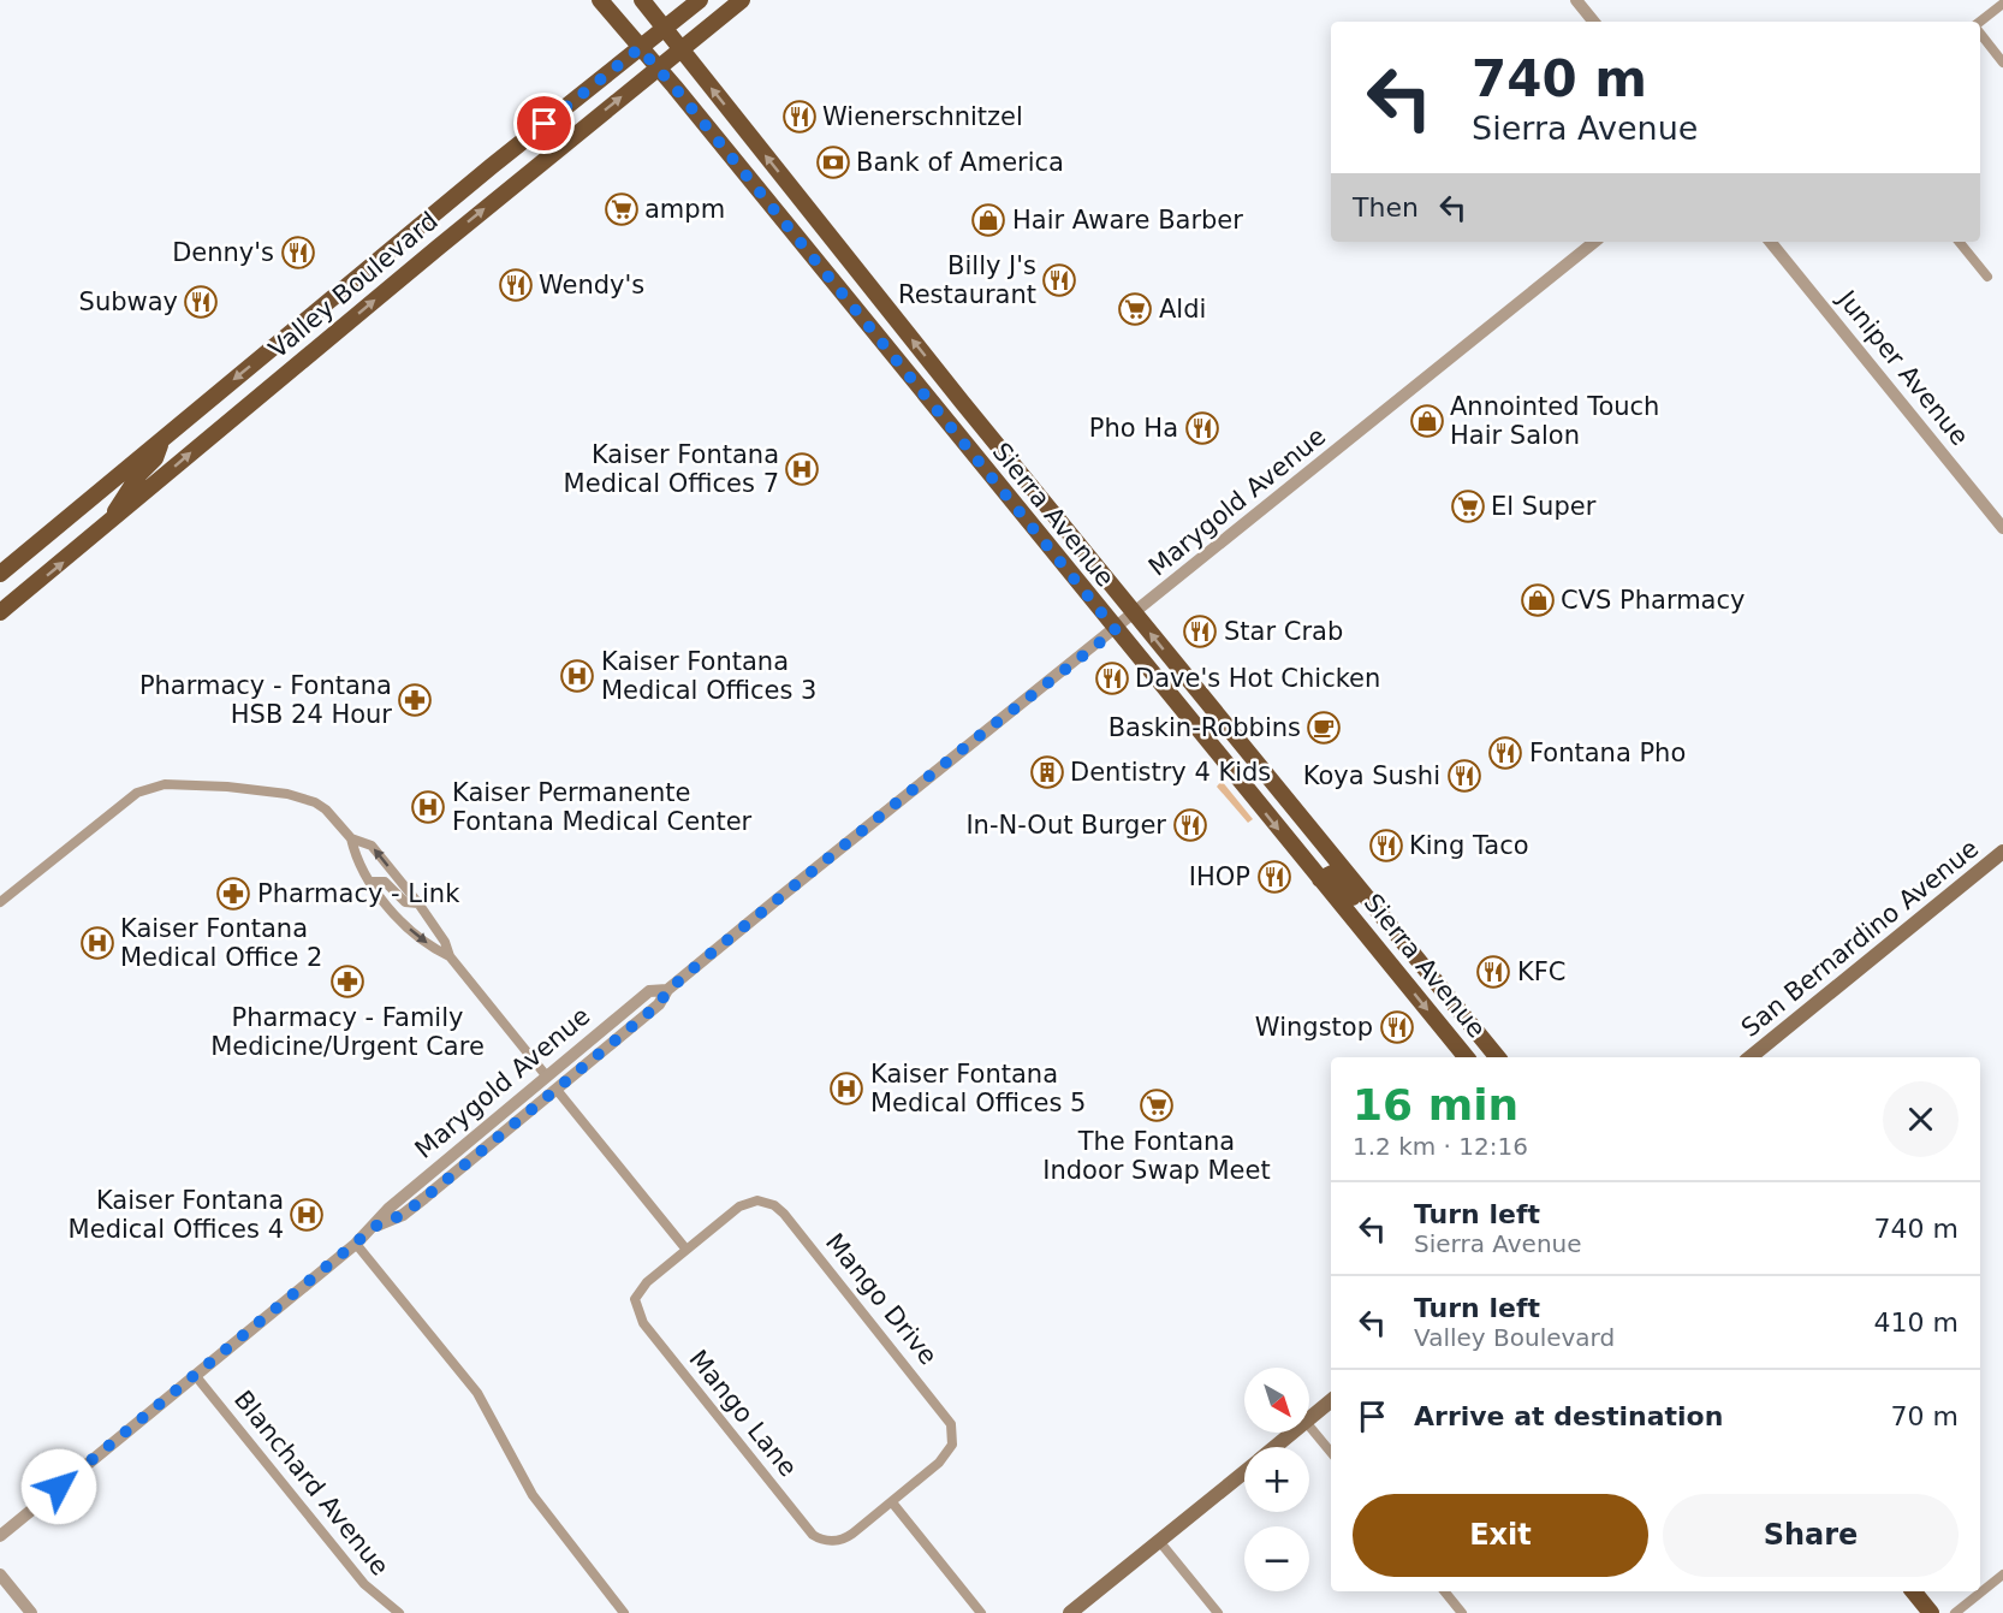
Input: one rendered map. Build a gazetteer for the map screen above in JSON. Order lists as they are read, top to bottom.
{
  "streets": {
    "main road": ["Valley Boulevard", "Sierra Avenue", "San Bernardino Avenue"],
    "street": [
      "Juniper Avenue",
      "Marygold Avenue",
      "Mango Drive",
      "Mango Lane",
      "Blanchard Avenue"
    ]
  },
  "crossings": [
    ["Valley Boulevard", "Sierra Avenue"],
    ["Marygold Avenue", "Sierra Avenue"],
    ["Marygold Avenue", "Blanchard Avenue"],
    ["Mango Drive", "Mango Lane"]
  ],
  "places": {
    "restaurant": [
      "Wienerschnitzel",
      "Denny's",
      "Billy J's Restaurant",
      "Wendy's",
      "Subway",
      "Pho Ha",
      "Star Crab",
      "Dave's Hot Chicken",
      "Fontana Pho",
      "Koya Sushi",
      "In-N-Out Burger",
      "King Taco",
      "IHOP",
      "KFC",
      "Wingstop"
    ],
    "bank": ["Bank of America"],
    "supermarket": [
      "ampm",
      "Aldi",
      "El Super",
      "The Fontana Indoor Swap Meet"
    ],
    "shop": ["Hair Aware Barber", "Annointed Touch Hair Salon", "CVS Pharmacy"],
    "hospital": [
      "Kaiser Fontana Medical Offices 7",
      "Kaiser Fontana Medical Offices 3",
      "Kaiser Permanente Fontana Medical Center",
      "Kaiser Fontana Medical Office 2",
      "Kaiser Fontana Medical Offices 5",
      "Kaiser Fontana Medical Offices 4"
    ],
    "pharmacy": ["Pharmacy - Fontana HSB 24 Hour", "Pharmacy - Link", "Pharmacy - Family Medicine/Urgent Care"],
    "cafe": ["Baskin-Robbins"],
    "building": ["Dentistry 4 Kids"]
  },
  "north": "bottom right",
  "page": {
    "turn": ["740 m", "Sierra Avenue"],
    "then": "Then",
    "heading": ["16 min", "1.2 km · 12:16"],
    "list": [
      {
        "name": "Turn left",
        "note": "Sierra Avenue",
        "value": "740 m"
      },
      {
        "name": "Turn left",
        "note": "Valley Boulevard",
        "value": "410 m"
      },
      {
        "name": "Arrive at destination",
        "value": "70 m"
      }
    ],
    "map_buttons": ["+", "−"],
    "buttons": ["Exit", "Share"]
  }
}
